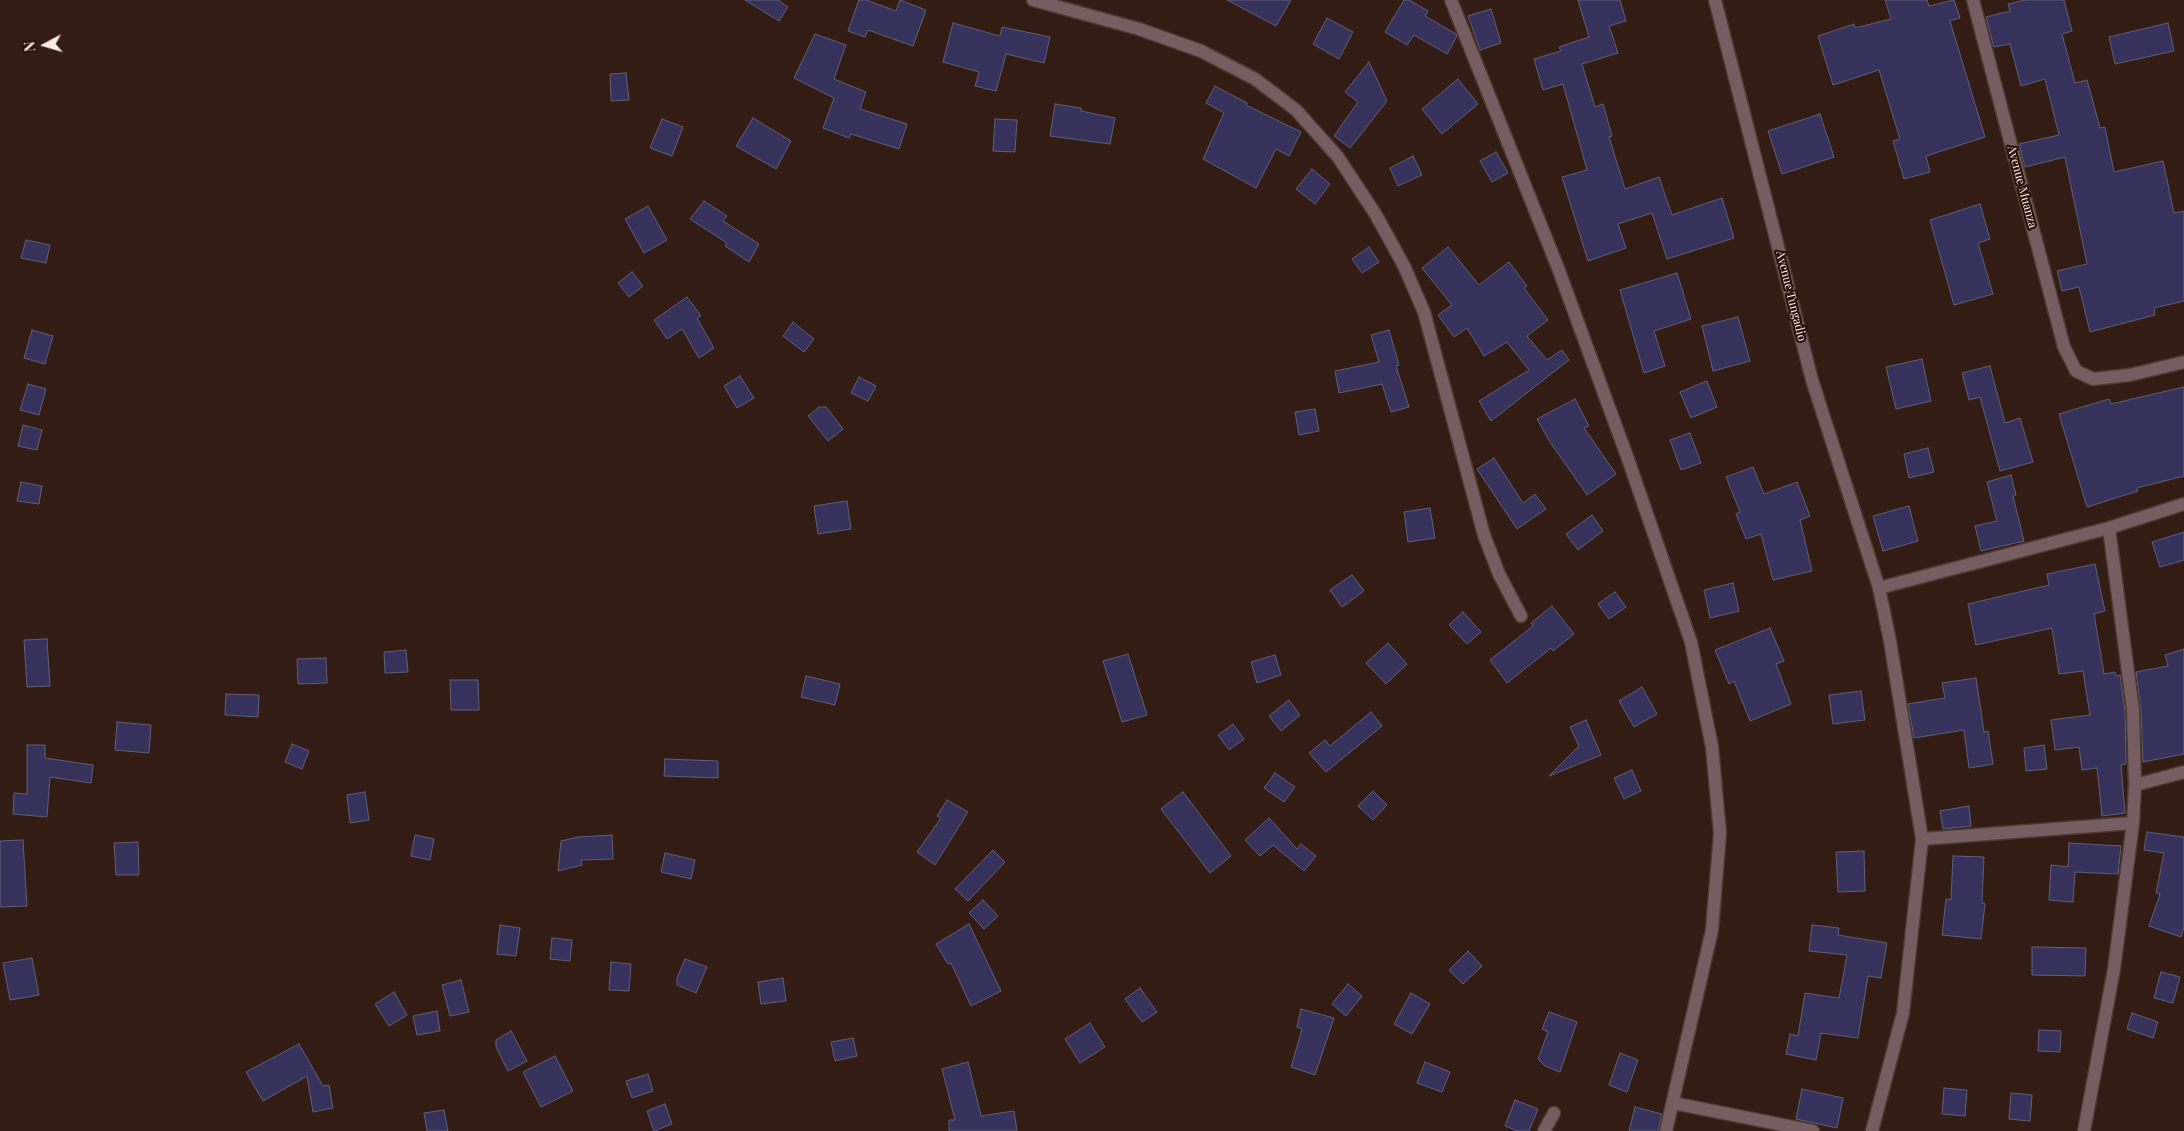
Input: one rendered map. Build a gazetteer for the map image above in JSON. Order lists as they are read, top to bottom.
{
  "streets": {
    "street": ["Avenue Muanza", "Avenue Tungadio"]
  },
  "north": "left"
}
